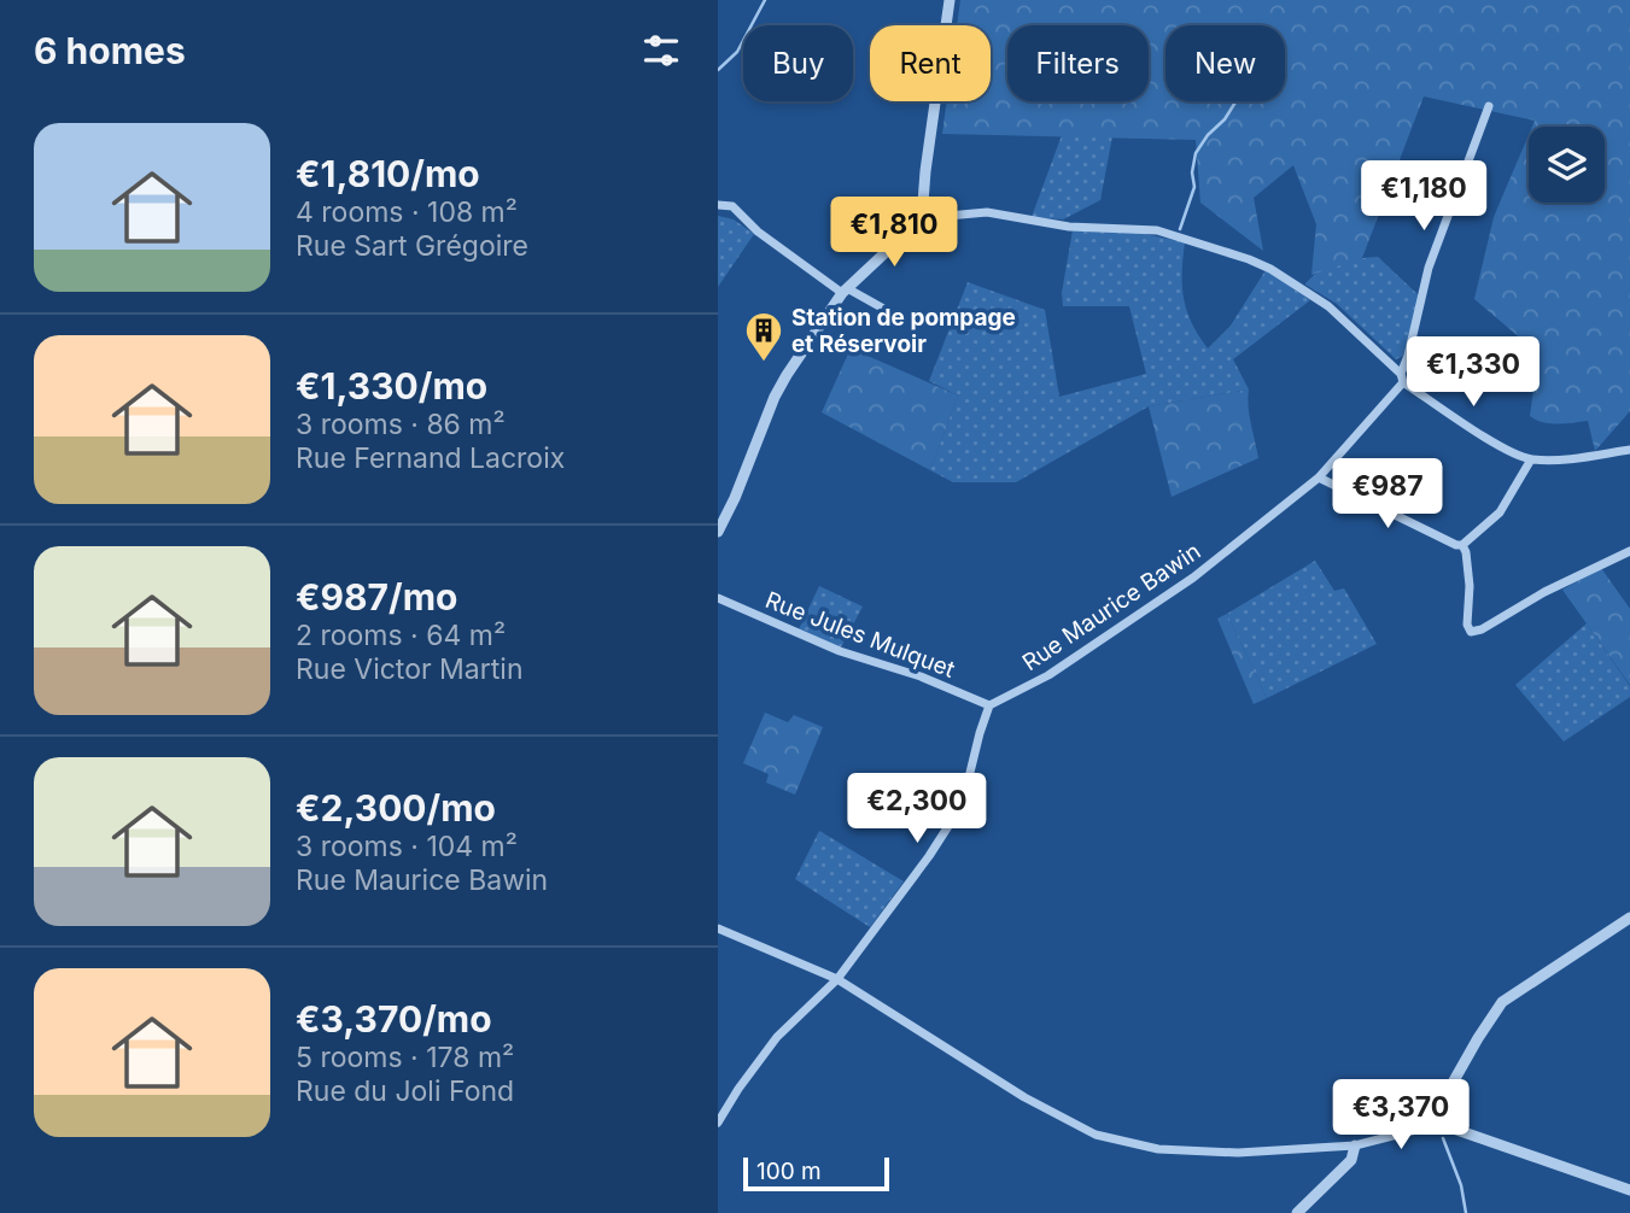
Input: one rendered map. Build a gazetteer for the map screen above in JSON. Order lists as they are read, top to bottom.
{
  "streets": {
    "street": ["Rue Maurice Bawin", "Rue Jules Mulquet"]
  },
  "crossings": [
    ["Rue Maurice Bawin", "Rue Jules Mulquet"]
  ],
  "places": {
    "building": ["Station de pompage et Réservoir"]
  },
  "scale_bar": "100 m",
  "page": {
    "heading": "6 homes",
    "chip": [
      "Buy",
      "Rent",
      "Filters",
      "New"
    ],
    "list": [
      {
        "name": "€1,810/mo",
        "note": "4 rooms · 108 m² · Rue Sart Grégoire"
      },
      {
        "name": "€1,330/mo",
        "note": "3 rooms · 86 m² · Rue Fernand Lacroix"
      },
      {
        "name": "€987/mo",
        "note": "2 rooms · 64 m² · Rue Victor Martin"
      },
      {
        "name": "€2,300/mo",
        "note": "3 rooms · 104 m² · Rue Maurice Bawin"
      },
      {
        "name": "€3,370/mo",
        "note": "5 rooms · 178 m² · Rue du Joli Fond"
      }
    ],
    "price": [
      "€1,180",
      "€1,810",
      "€1,330",
      "€987",
      "€2,300",
      "€3,370"
    ],
    "scale": "100 m"
  }
}
